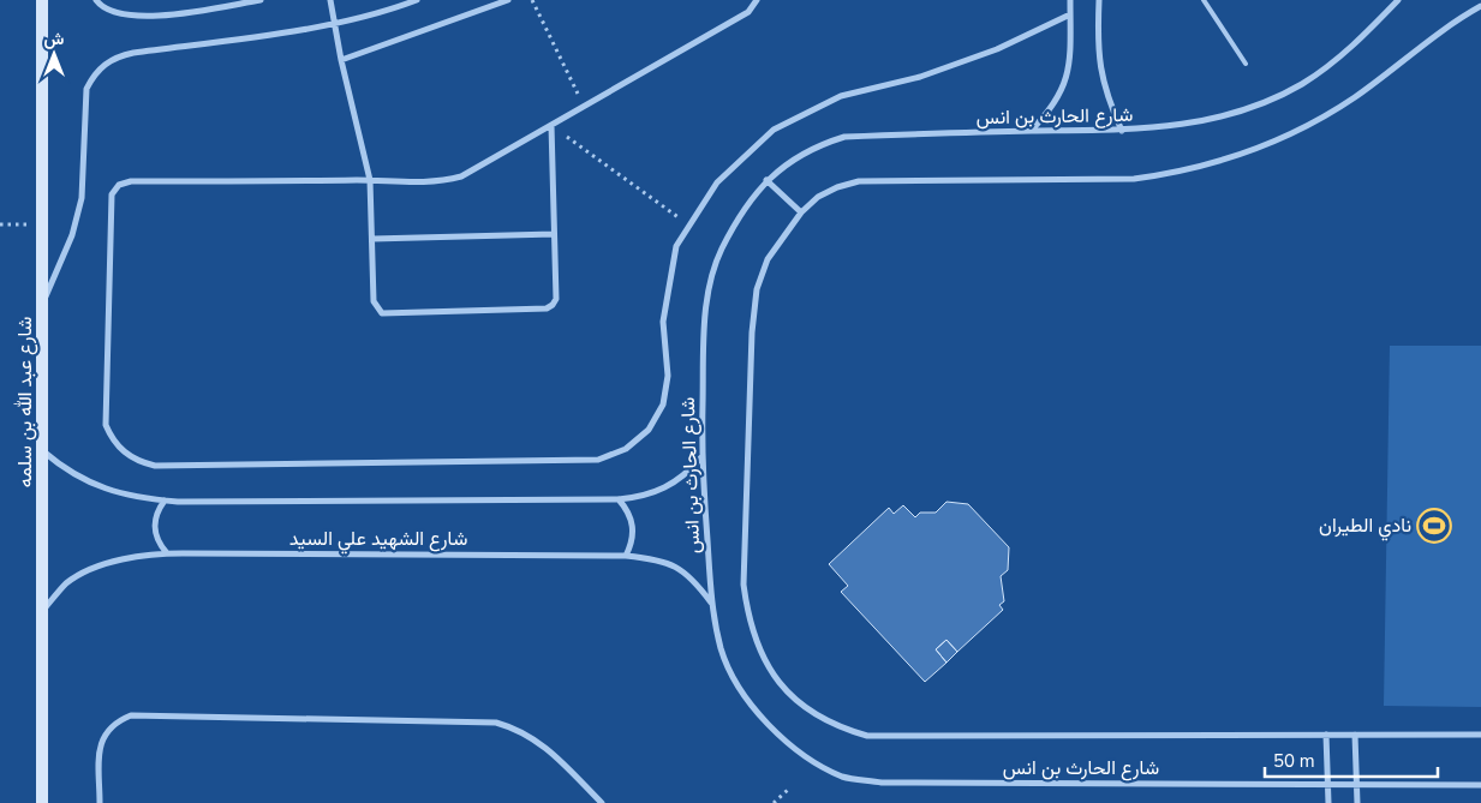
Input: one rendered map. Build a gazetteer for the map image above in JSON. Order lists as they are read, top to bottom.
{
  "streets": {
    "main road": ["شارع عبد الله بن سلمه"],
    "street": ["شارع الحارث بن انس", "شارع الشهيد علي السيد"]
  },
  "crossings": [
    ["شارع الحارث بن انس", "شارع الشهيد علي السيد"],
    ["شارع عبد الله بن سلمه", "شارع الشهيد علي السيد"]
  ],
  "places": {
    "sports": ["نادي الطيران"]
  },
  "scale_bar": "50 m",
  "north": "top"
}
